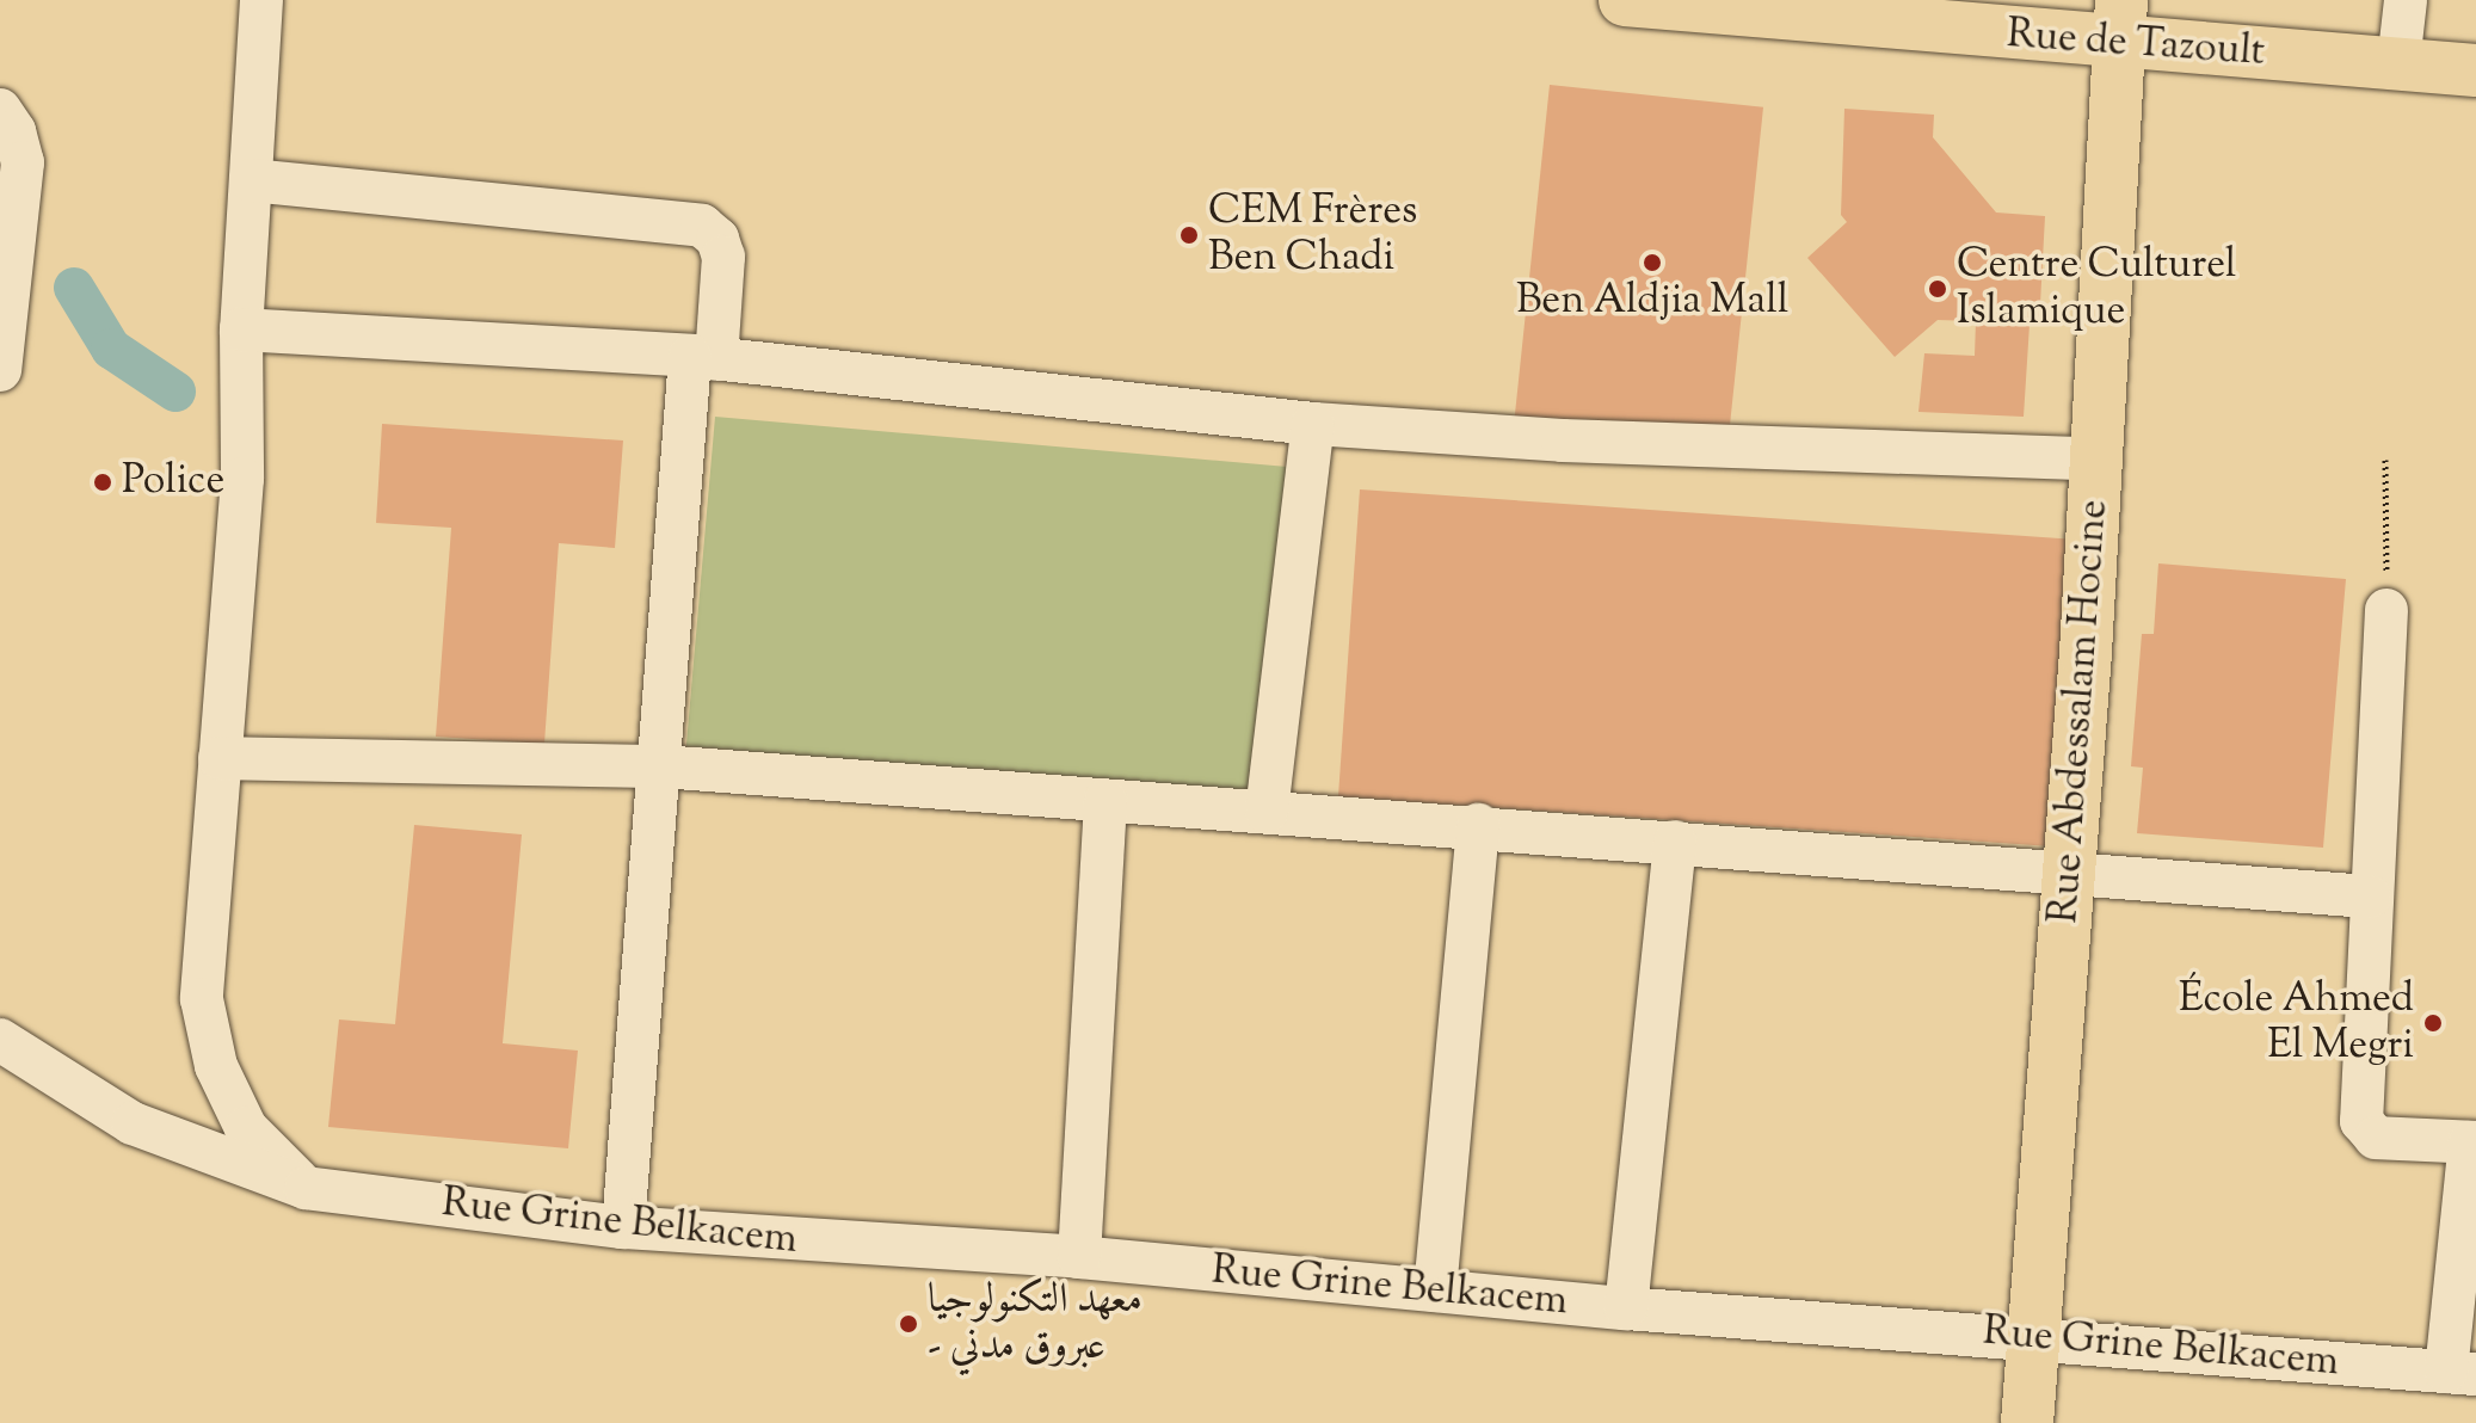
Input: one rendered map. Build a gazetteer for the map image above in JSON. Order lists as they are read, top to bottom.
{
  "streets": {
    "main road": ["Rue de Tazoult", "Rue Abdessalam Hocine"],
    "street": ["Rue Grine Belkacem"]
  },
  "crossings": [
    ["Rue de Tazoult", "Rue Abdessalam Hocine"],
    ["Rue Abdessalam Hocine", "Rue Grine Belkacem"]
  ],
  "places": [
    "CEM Frères Ben Chadi",
    "Ben Aldjia Mall",
    "Centre Culturel Islamique",
    "Police",
    "École Ahmed El Megri",
    "معهد التكنولوجيا - عبروق مدني"
  ]
}
